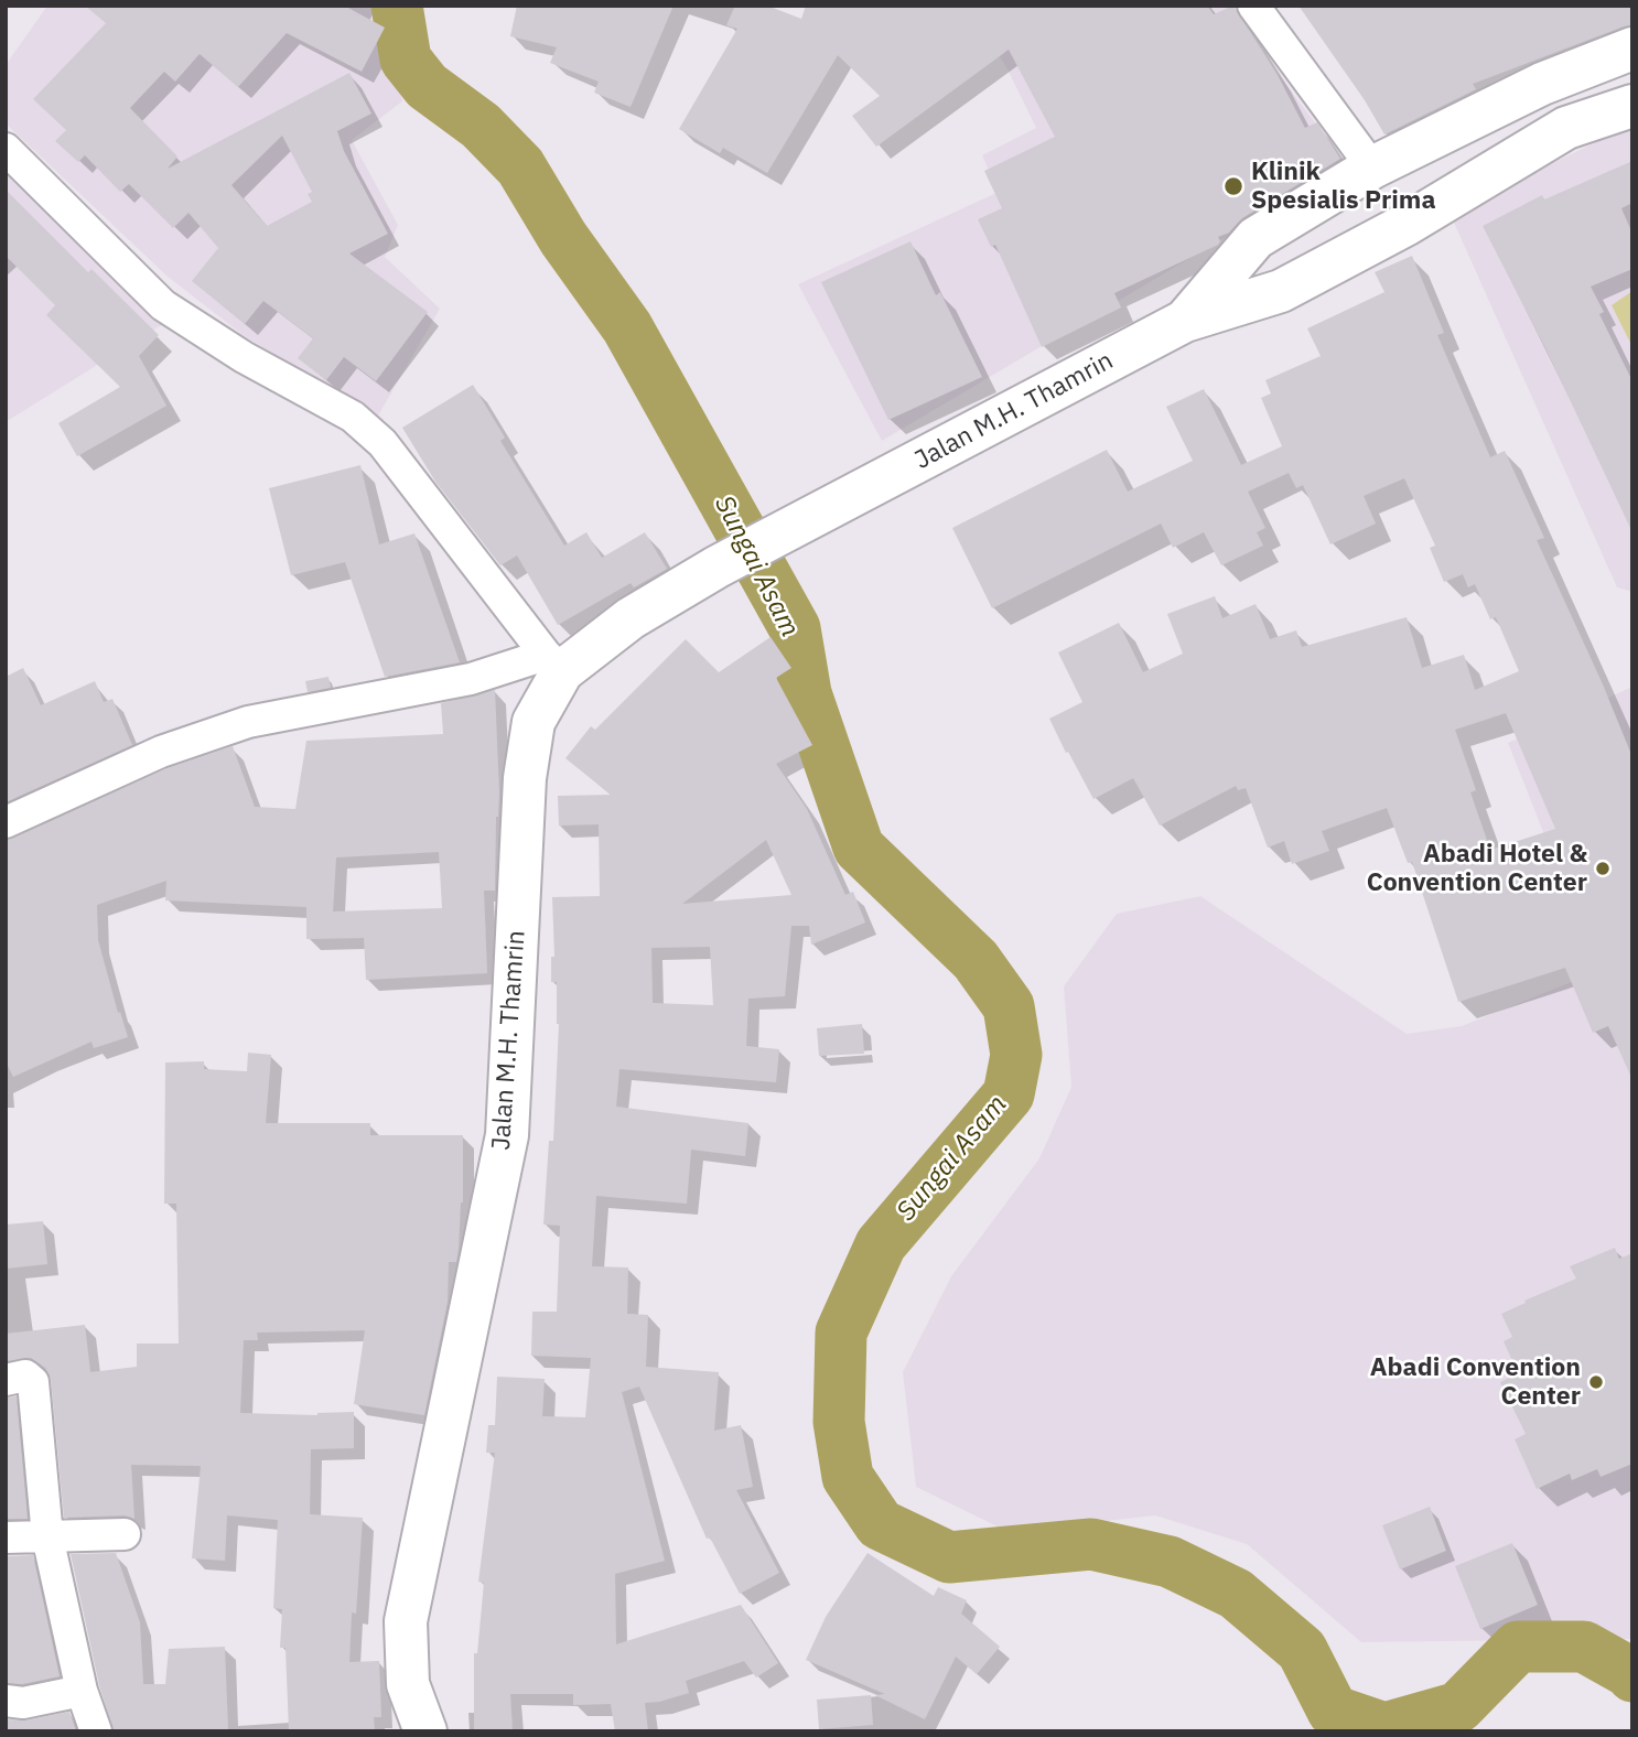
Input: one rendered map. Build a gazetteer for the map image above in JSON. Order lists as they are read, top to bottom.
{
  "streets": {
    "highway": ["Jalan M.H. Thamrin"]
  },
  "water": ["Sungai Asam"],
  "places": ["Klinik Spesialis Prima", "Abadi Hotel & Convention Center", "Abadi Convention Center"]
}
